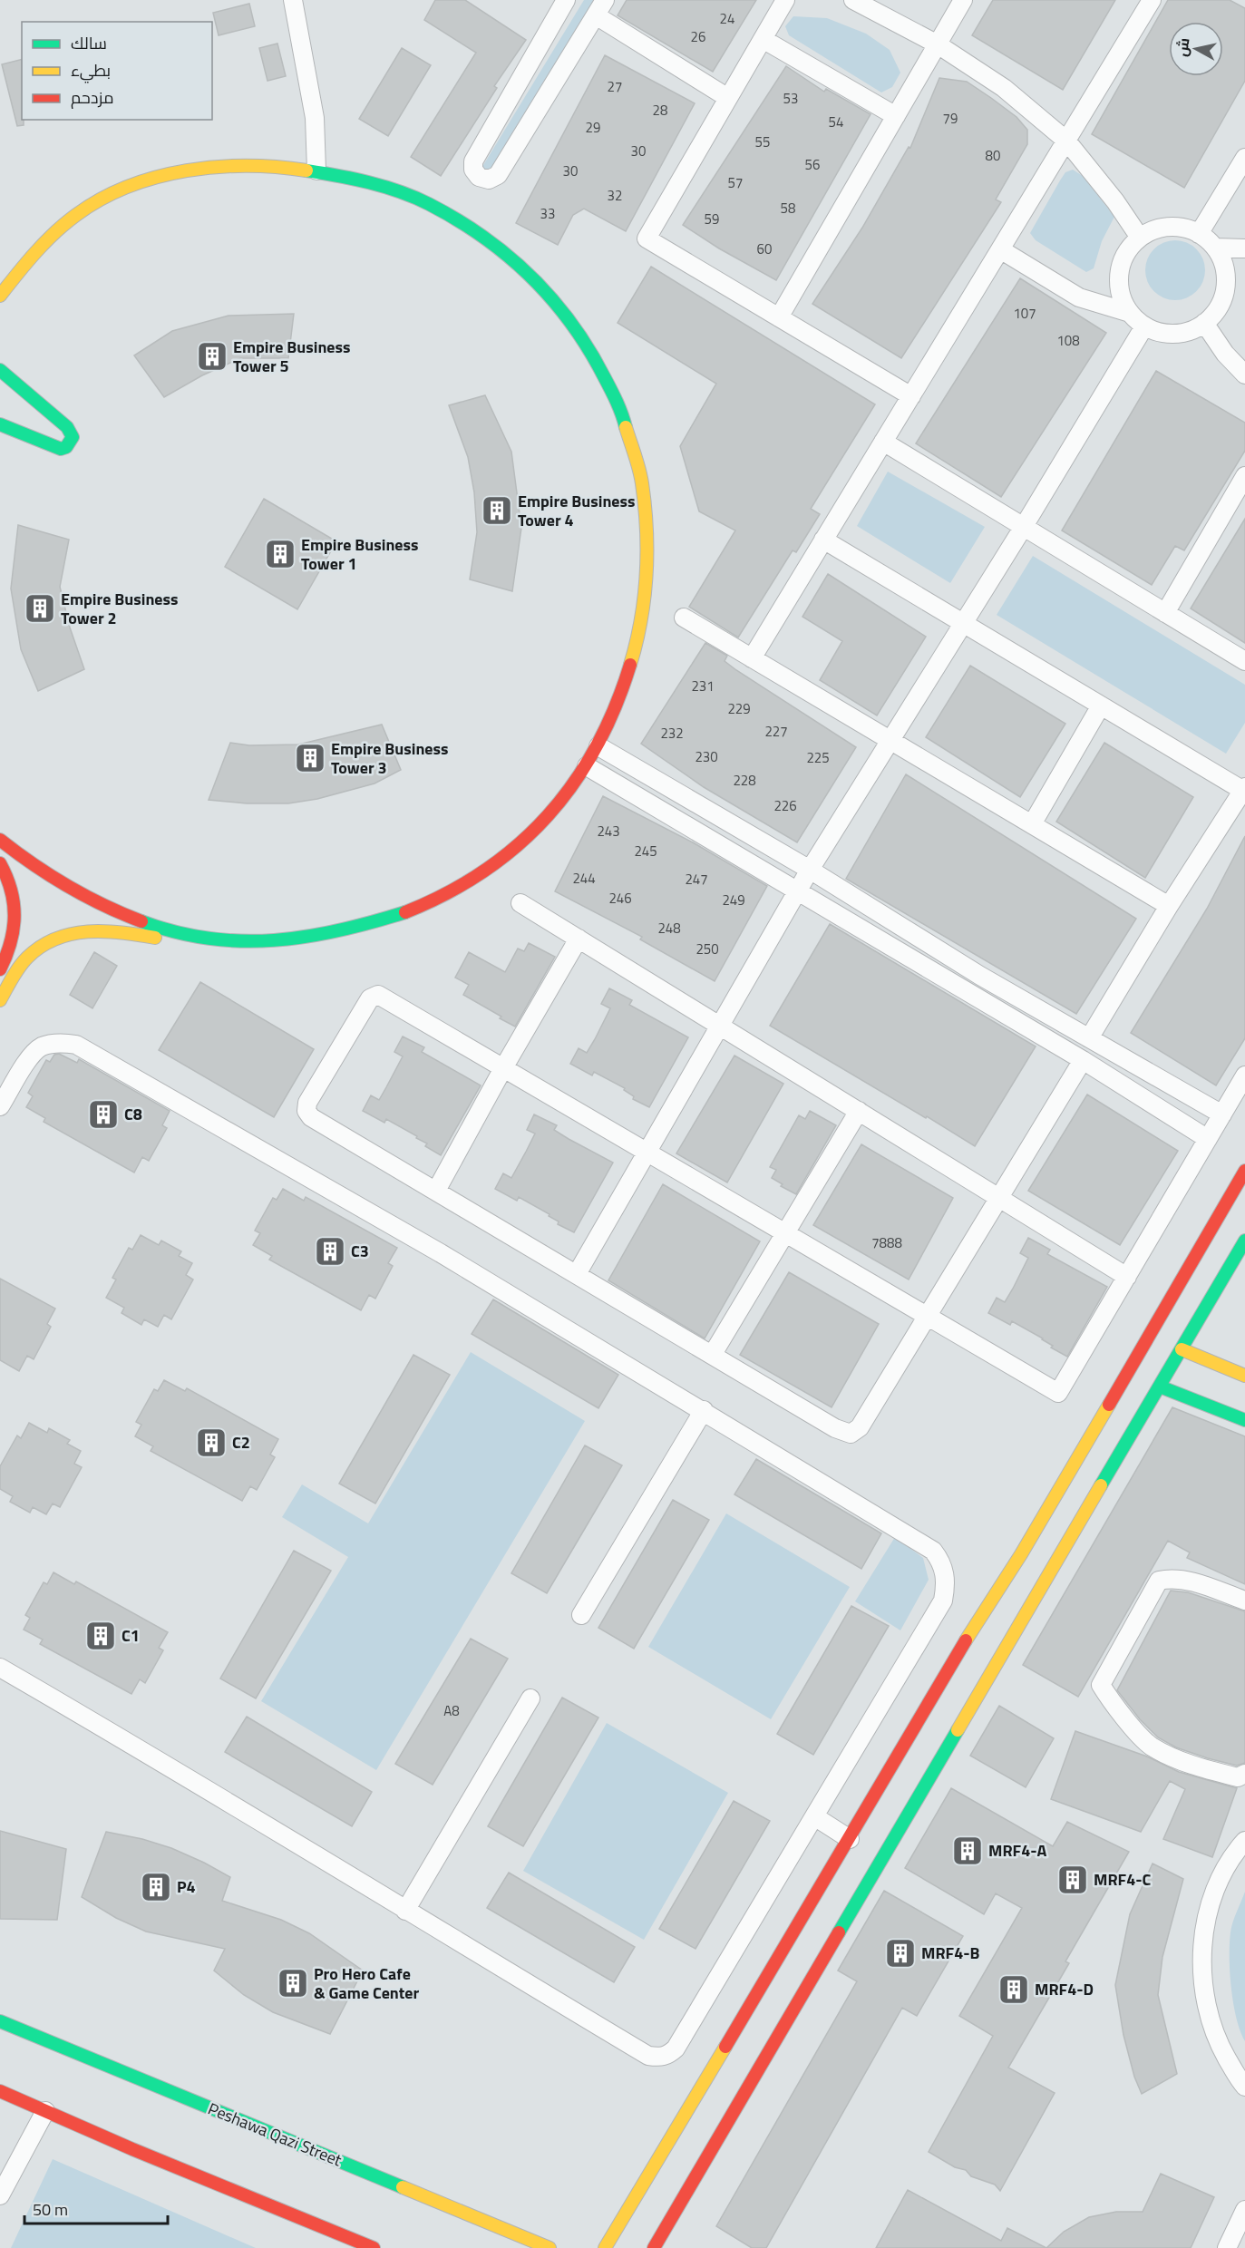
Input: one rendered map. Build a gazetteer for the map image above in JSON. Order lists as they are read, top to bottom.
{
  "streets": {
    "main road": ["Peshawa Qazi Street"]
  },
  "places": {
    "building": [
      "Empire Business Tower 5",
      "Empire Business Tower 4",
      "Empire Business Tower 1",
      "Empire Business Tower 2",
      "Empire Business Tower 3",
      "C8",
      "C3",
      "C2",
      "C1",
      "MRF4-A",
      "MRF4-C",
      "P4",
      "MRF4-B",
      "Pro Hero Cafe & Game Center",
      "MRF4-D"
    ]
  },
  "house_numbers": [
    "24",
    "26",
    "27",
    "53",
    "28",
    "79",
    "54",
    "29",
    "55",
    "30",
    "80",
    "56",
    "30",
    "57",
    "32",
    "58",
    "33",
    "59",
    "60",
    "107",
    "108",
    "231",
    "229",
    "227",
    "232",
    "230",
    "225",
    "228",
    "226",
    "243",
    "245",
    "244",
    "247",
    "246",
    "249",
    "248",
    "250",
    "7888",
    "A8"
  ],
  "legend": ["سالك", "بطيء", "مزدحم"],
  "scale_bar": "50 m",
  "north": "left"
}
